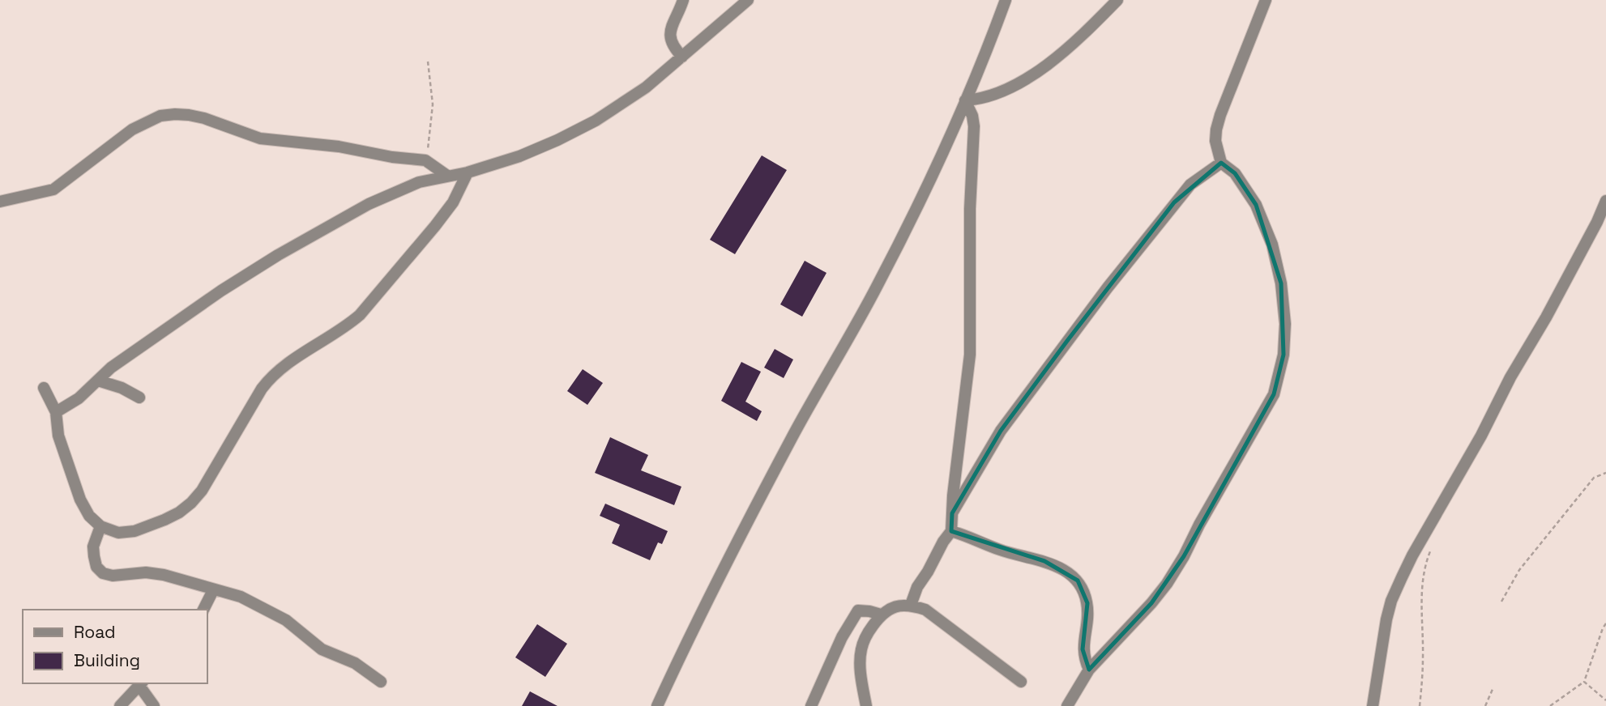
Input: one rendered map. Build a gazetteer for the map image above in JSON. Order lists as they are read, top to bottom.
{
  "legend": ["Road", "Building"]
}
